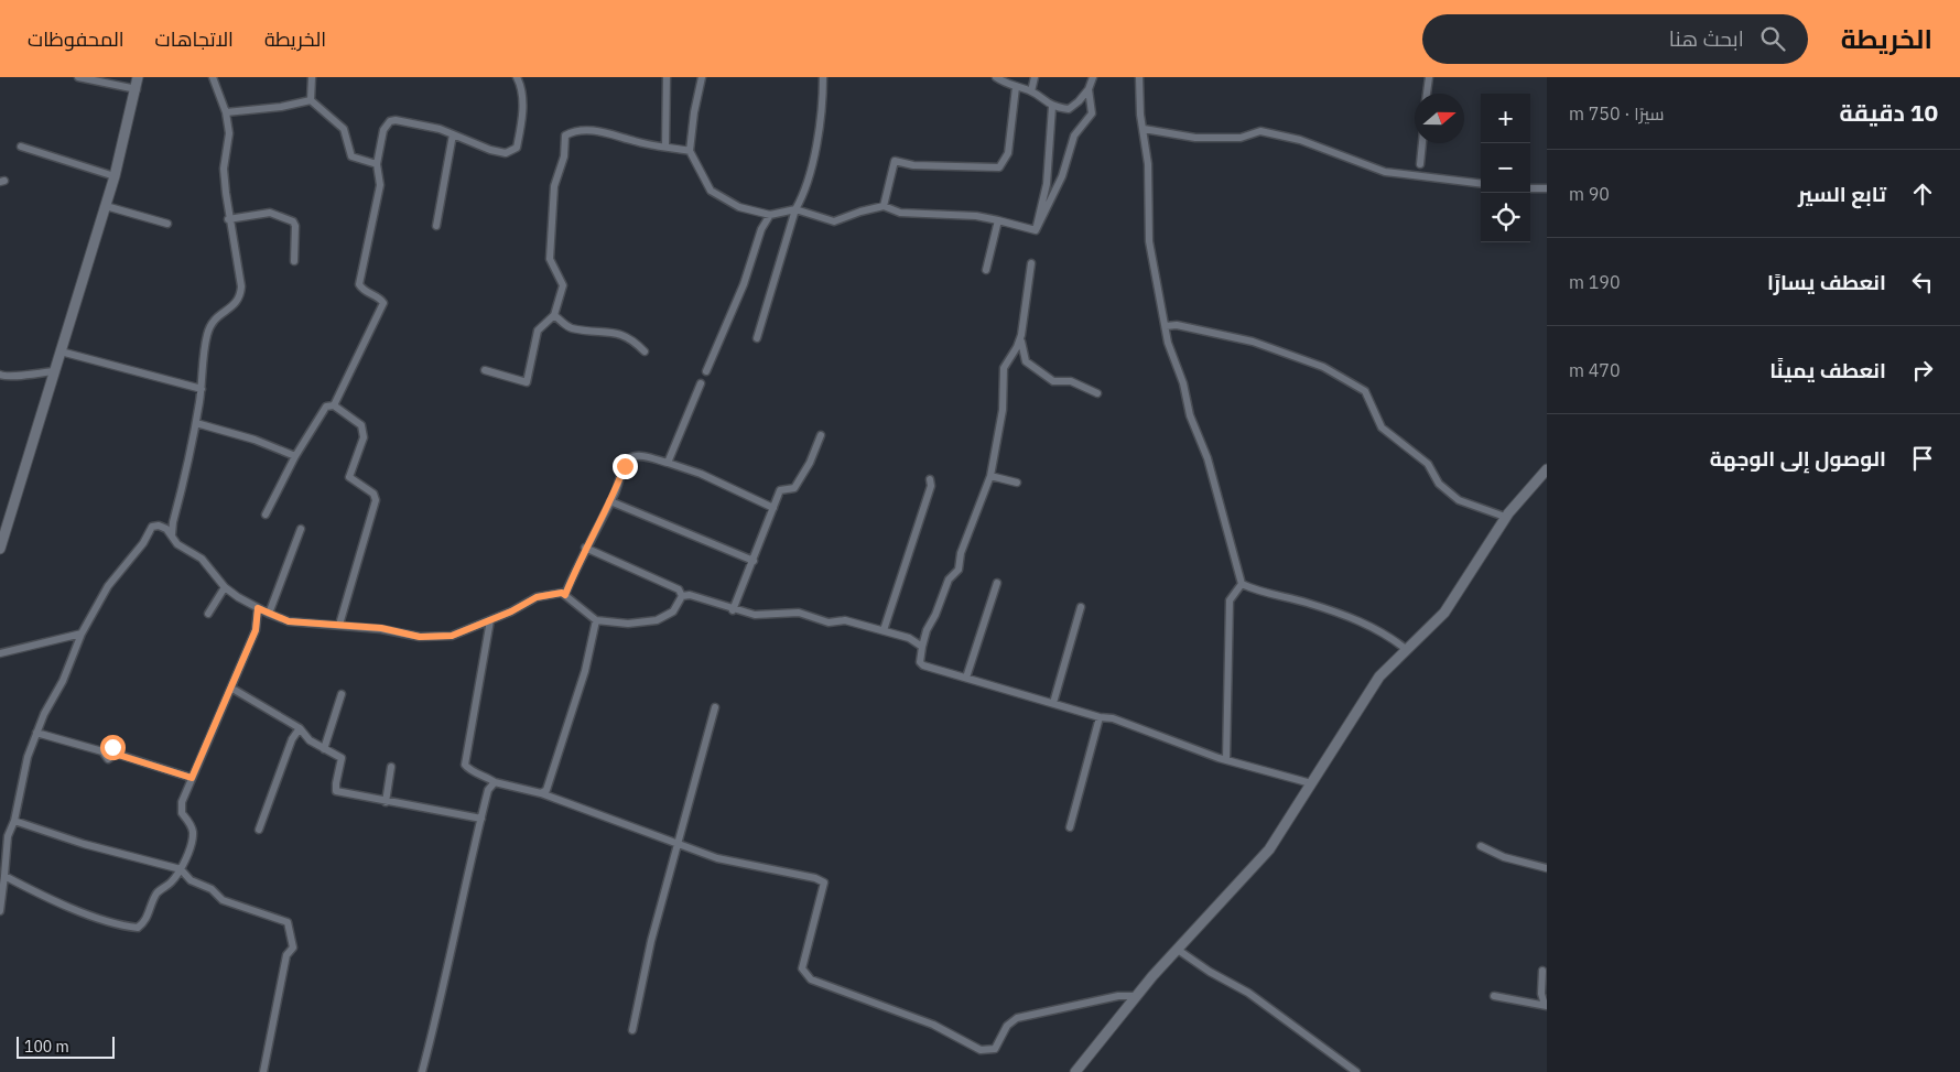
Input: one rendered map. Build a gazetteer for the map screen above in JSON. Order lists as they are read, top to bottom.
{
  "scale_bar": "100 m",
  "north": "right",
  "page": {
    "header": "الخريطة",
    "search": "ابحث هنا",
    "nav": ["الخريطة", "الاتجاهات", "المحفوظات"],
    "heading": ["10 دقيقة", "سيرًا · 750 m"],
    "map_buttons": ["+", "−"],
    "list": [
      ["تابع السير", "90 m"],
      ["انعطف يسارًا", "190 m"],
      ["انعطف يمينًا", "470 m"],
      "الوصول إلى الوجهة"
    ],
    "scale": "100 m"
  }
}
